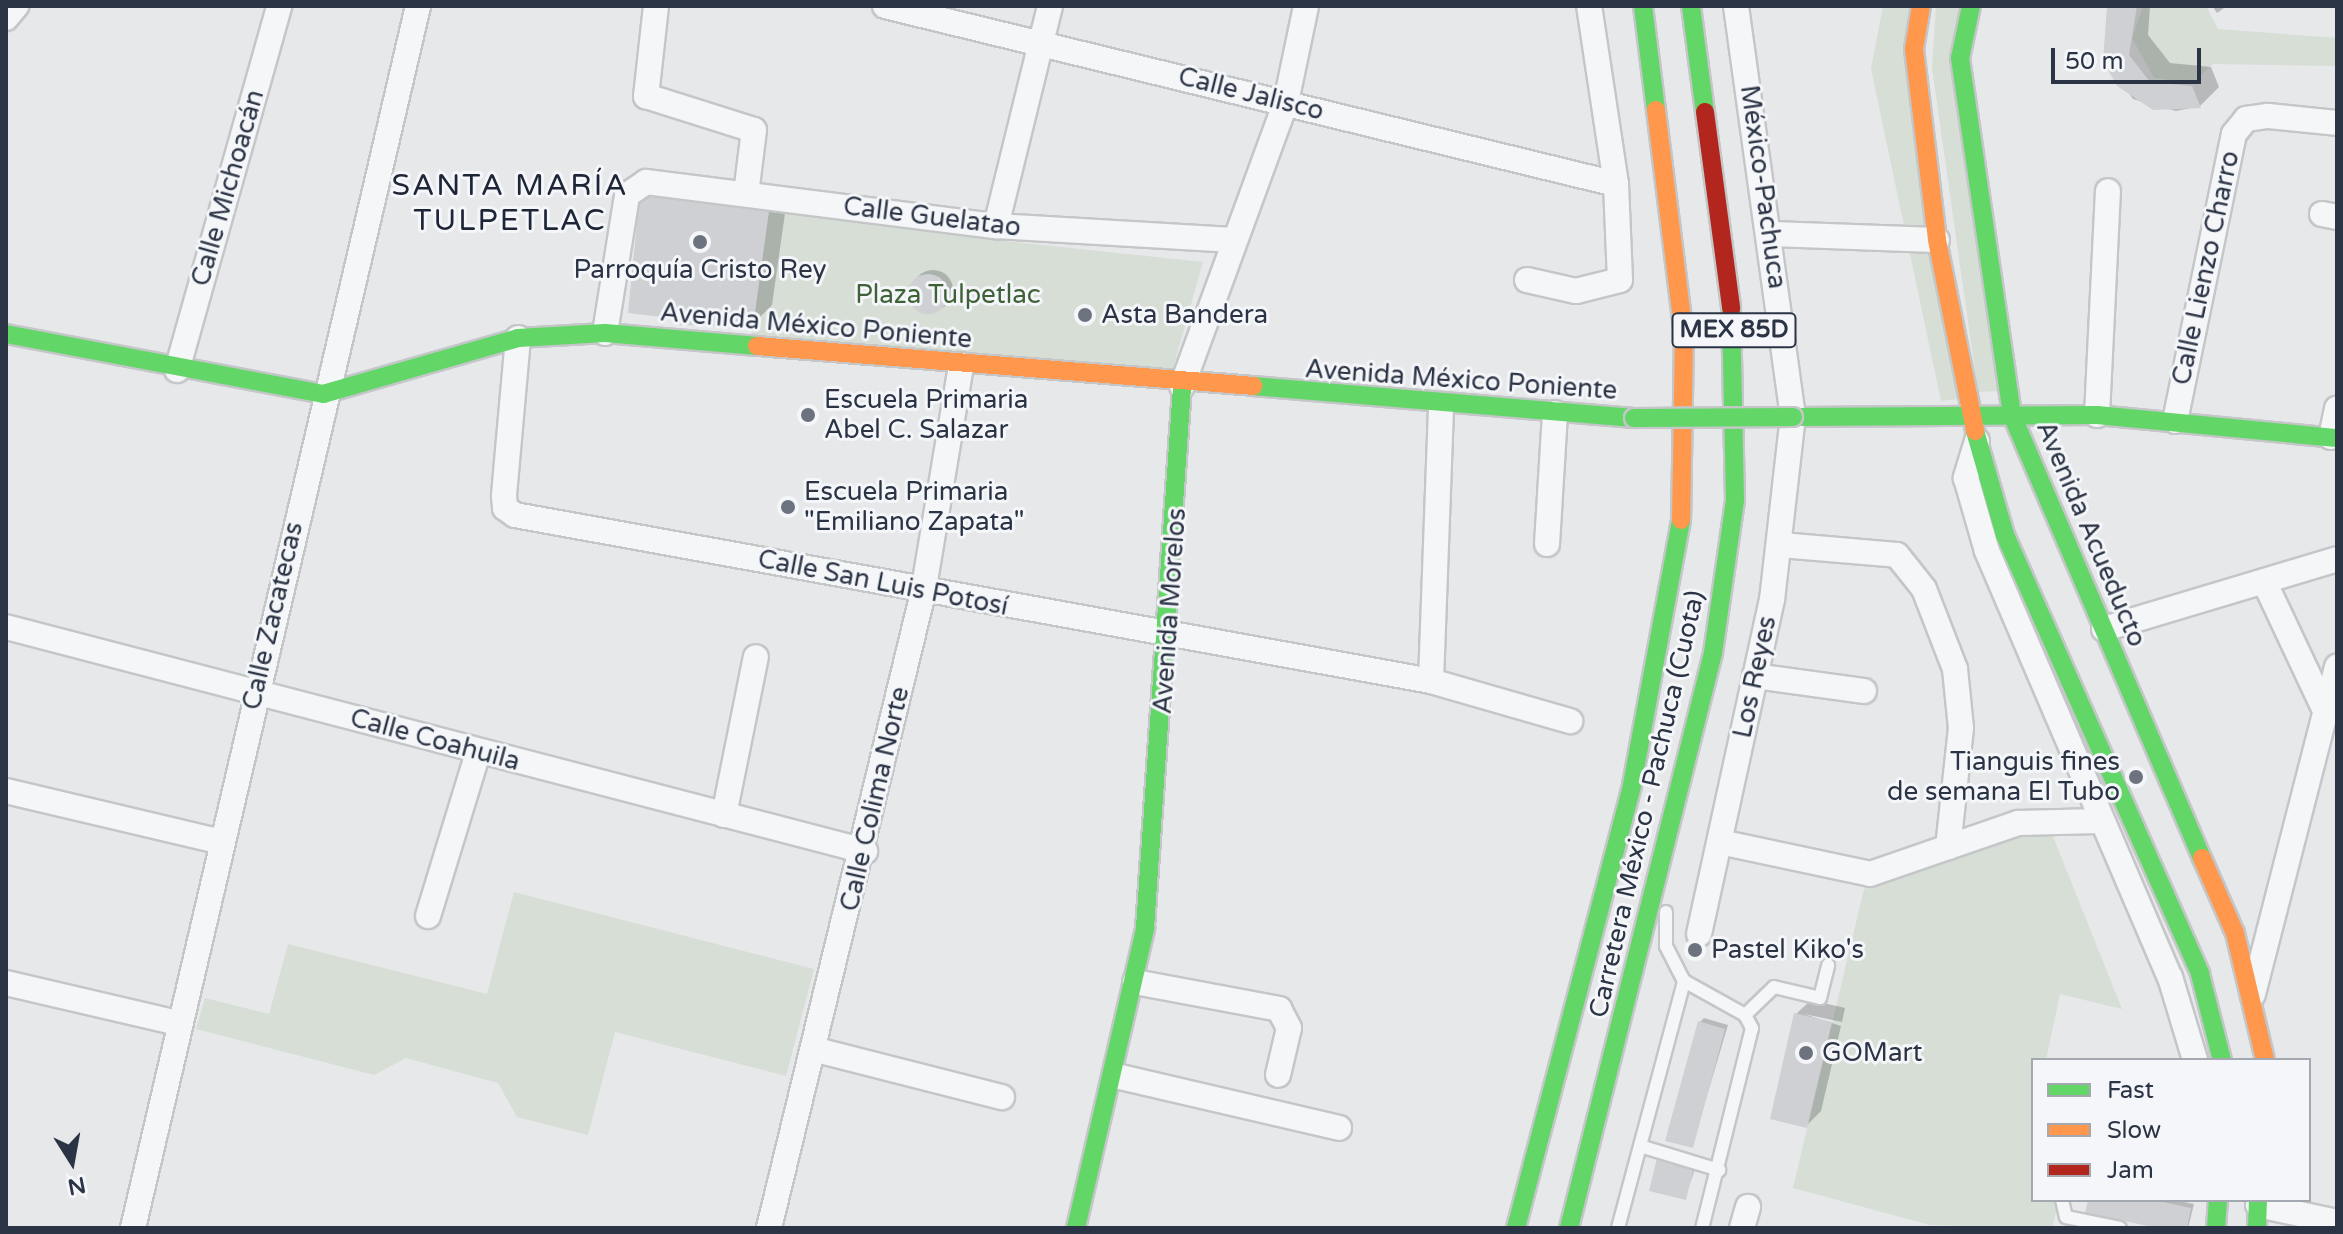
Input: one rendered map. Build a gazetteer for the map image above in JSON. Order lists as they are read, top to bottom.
{
  "streets": {
    "main road": [
      "Avenida México Poniente",
      "MEX 85D",
      "Avenida Acueducto",
      "Avenida Morelos",
      "Carretera México - Pachuca (Cuota)"
    ],
    "street": [
      "Calle Jalisco",
      "México-Pachuca",
      "Calle Michoacán",
      "Calle Guelatao",
      "Calle Lienzo Charro",
      "Calle San Luis Potosí",
      "Calle Zacatecas",
      "Los Reyes",
      "Calle Coahuila",
      "Calle Colima Norte"
    ]
  },
  "crossings": [
    ["Calle Jalisco", "Avenida Morelos"],
    ["México-Pachuca", "Avenida México Poniente"],
    ["México-Pachuca", "Los Reyes"],
    ["Calle Michoacán", "Avenida México Poniente"],
    ["Calle Guelatao", "Avenida México Poniente"],
    ["Calle Guelatao", "Avenida Morelos"],
    ["Calle Lienzo Charro", "Avenida México Poniente"],
    ["Avenida México Poniente", "Avenida Acueducto"],
    ["Avenida México Poniente", "Calle San Luis Potosí"],
    ["Avenida México Poniente", "Avenida Morelos"],
    ["Avenida México Poniente", "Calle Zacatecas"],
    ["Avenida México Poniente", "Los Reyes"],
    ["Avenida México Poniente", "Calle Colima Norte"],
    ["Calle San Luis Potosí", "Avenida Morelos"],
    ["Calle San Luis Potosí", "Calle Colima Norte"],
    ["Calle Zacatecas", "Calle Coahuila"],
    ["Calle Coahuila", "Calle Colima Norte"]
  ],
  "districts": ["SANTA MARÍA TULPETLAC"],
  "parks": ["Plaza Tulpetlac"],
  "places": [
    "Parroquía Cristo Rey",
    "Asta Bandera",
    "Escuela Primaria Abel C. Salazar",
    "Escuela Primaria \"Emiliano Zapata\"",
    "Tianguis fines de semana El Tubo",
    "Pastel Kiko's",
    "GOMart"
  ],
  "legend": ["Fast", "Slow", "Jam"],
  "scale_bar": "50 m",
  "north": "bottom"
}
